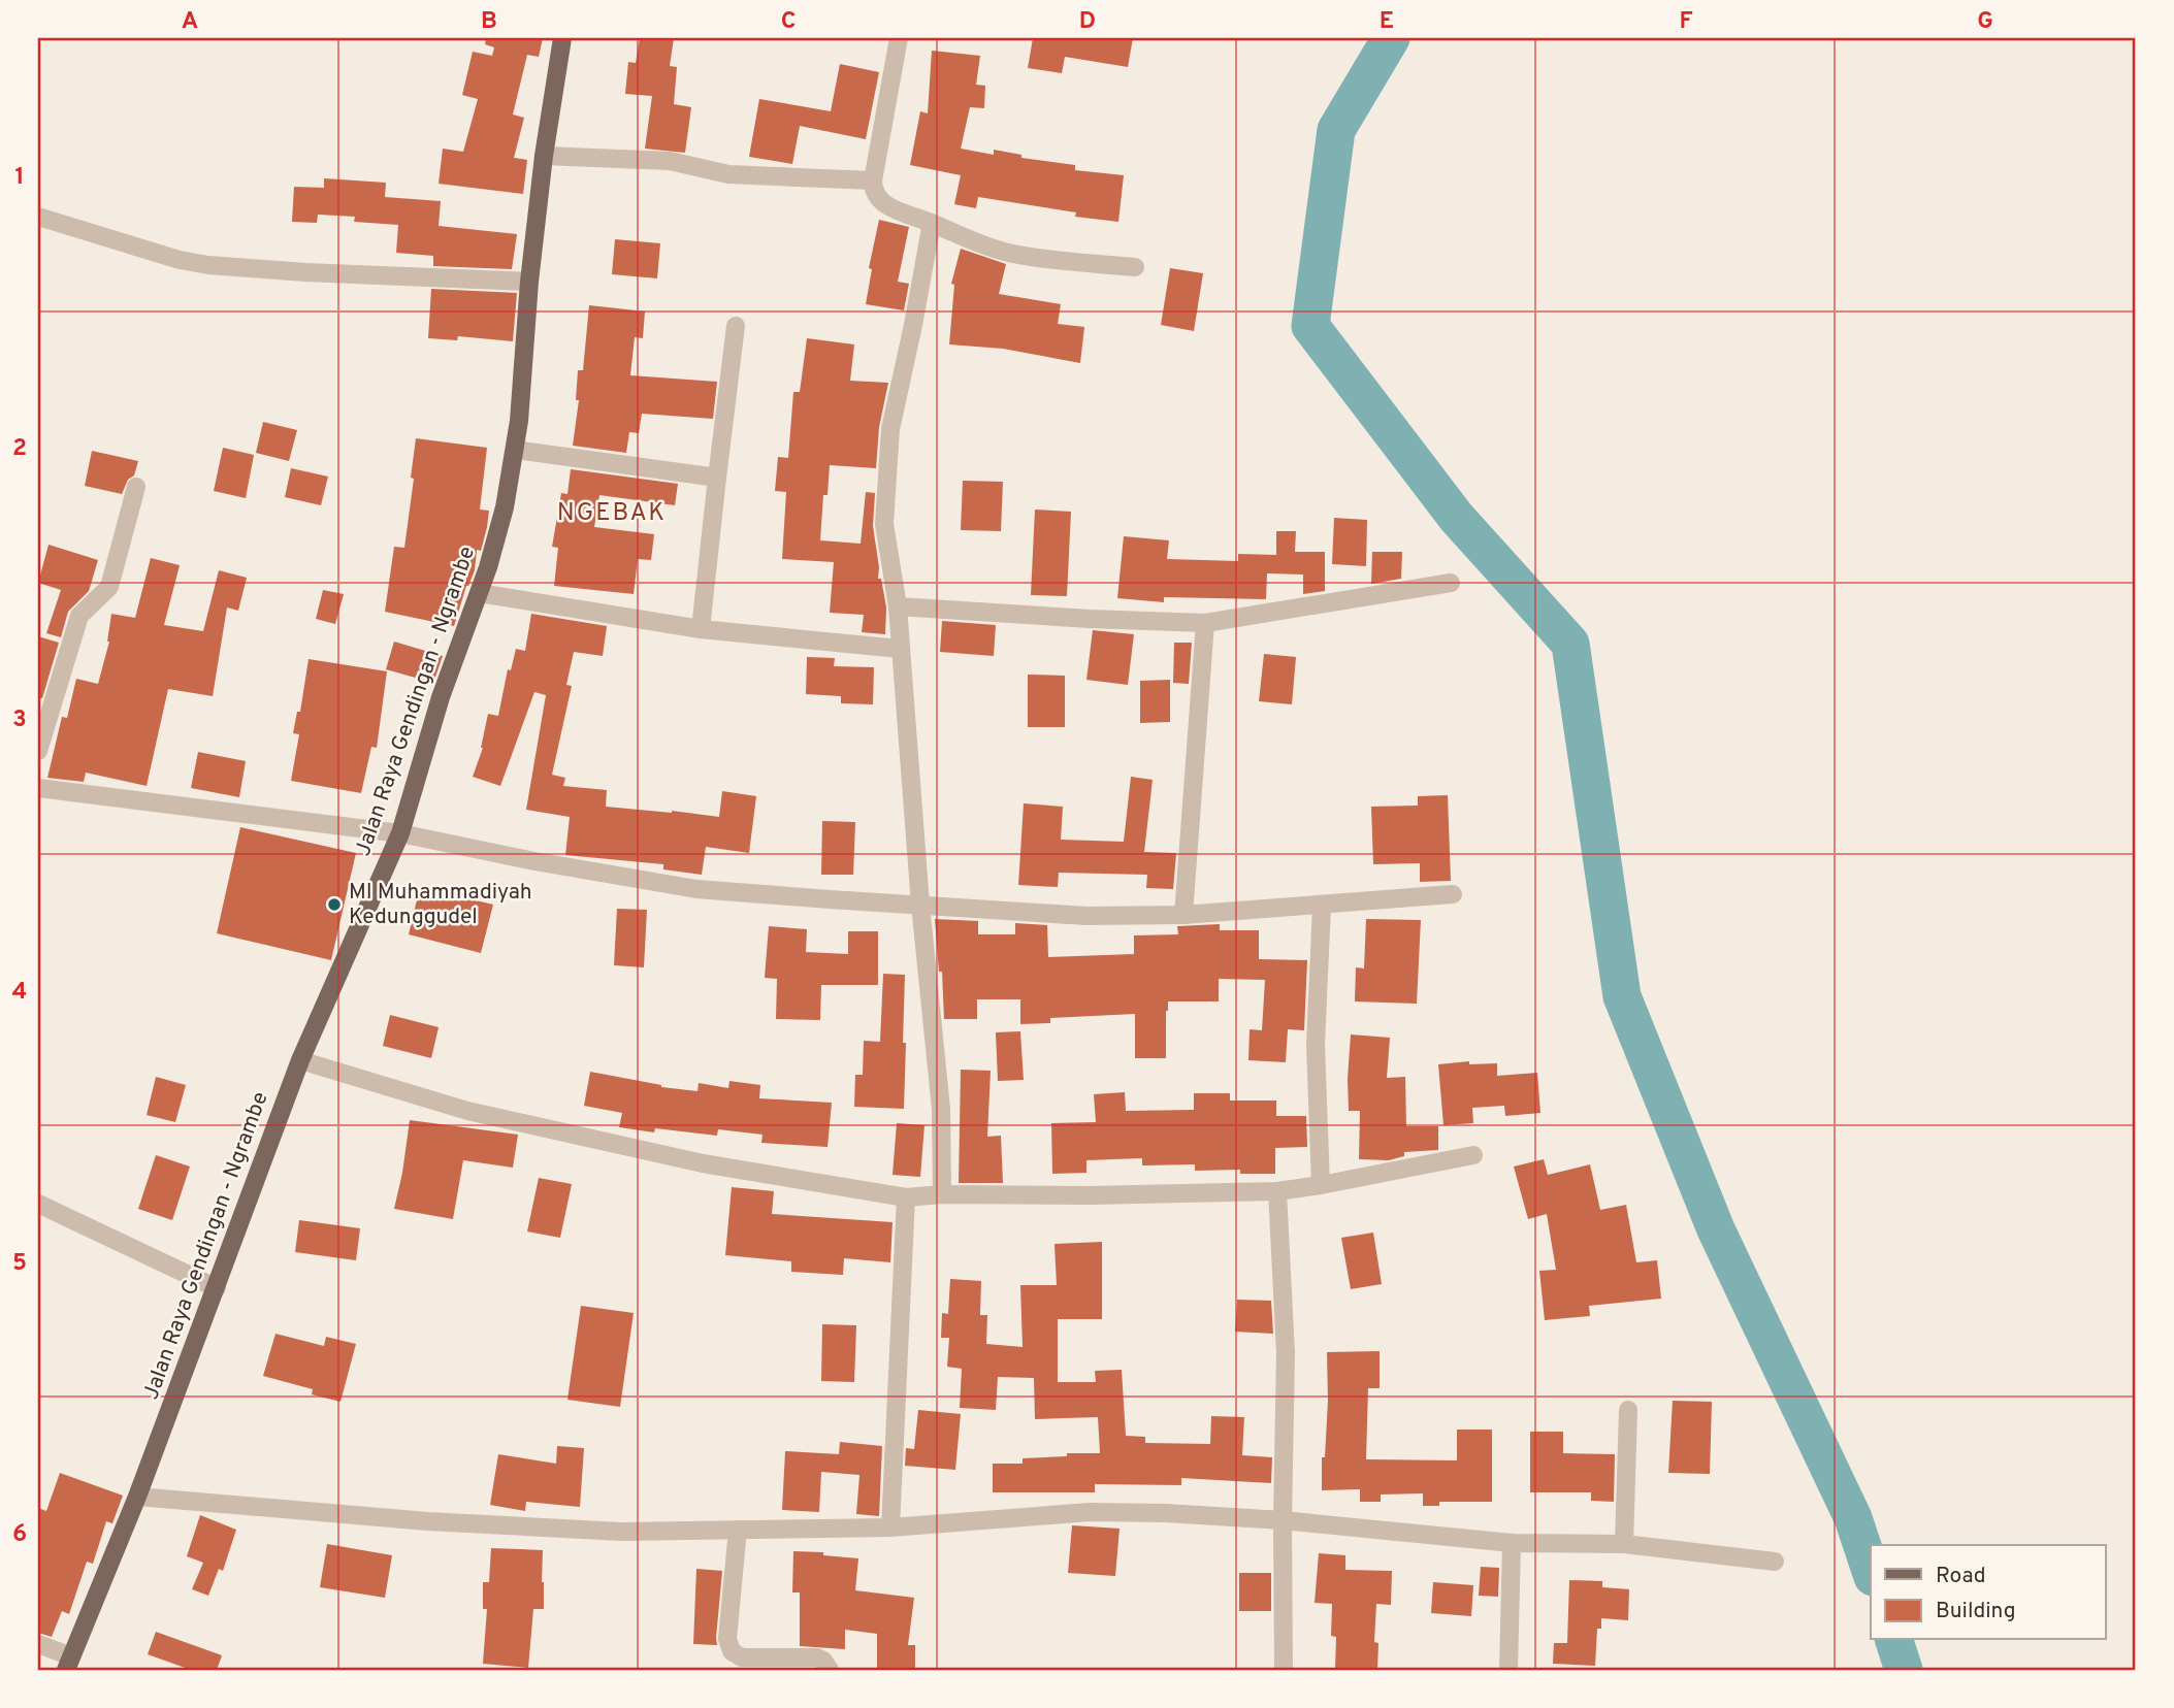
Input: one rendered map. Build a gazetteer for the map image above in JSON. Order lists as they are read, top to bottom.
{
  "streets": {
    "main road": ["Jalan Raya Gendingan - Ngrambe"]
  },
  "districts": ["NGEBAK"],
  "places": ["MI Muhammadiyah Kedunggudel"],
  "legend": ["Road", "Building"],
  "grid": {
    "columns": [
      "A",
      "B",
      "C",
      "D",
      "E",
      "F",
      "G"
    ],
    "rows": [
      "1",
      "2",
      "3",
      "4",
      "5",
      "6"
    ]
  }
}
